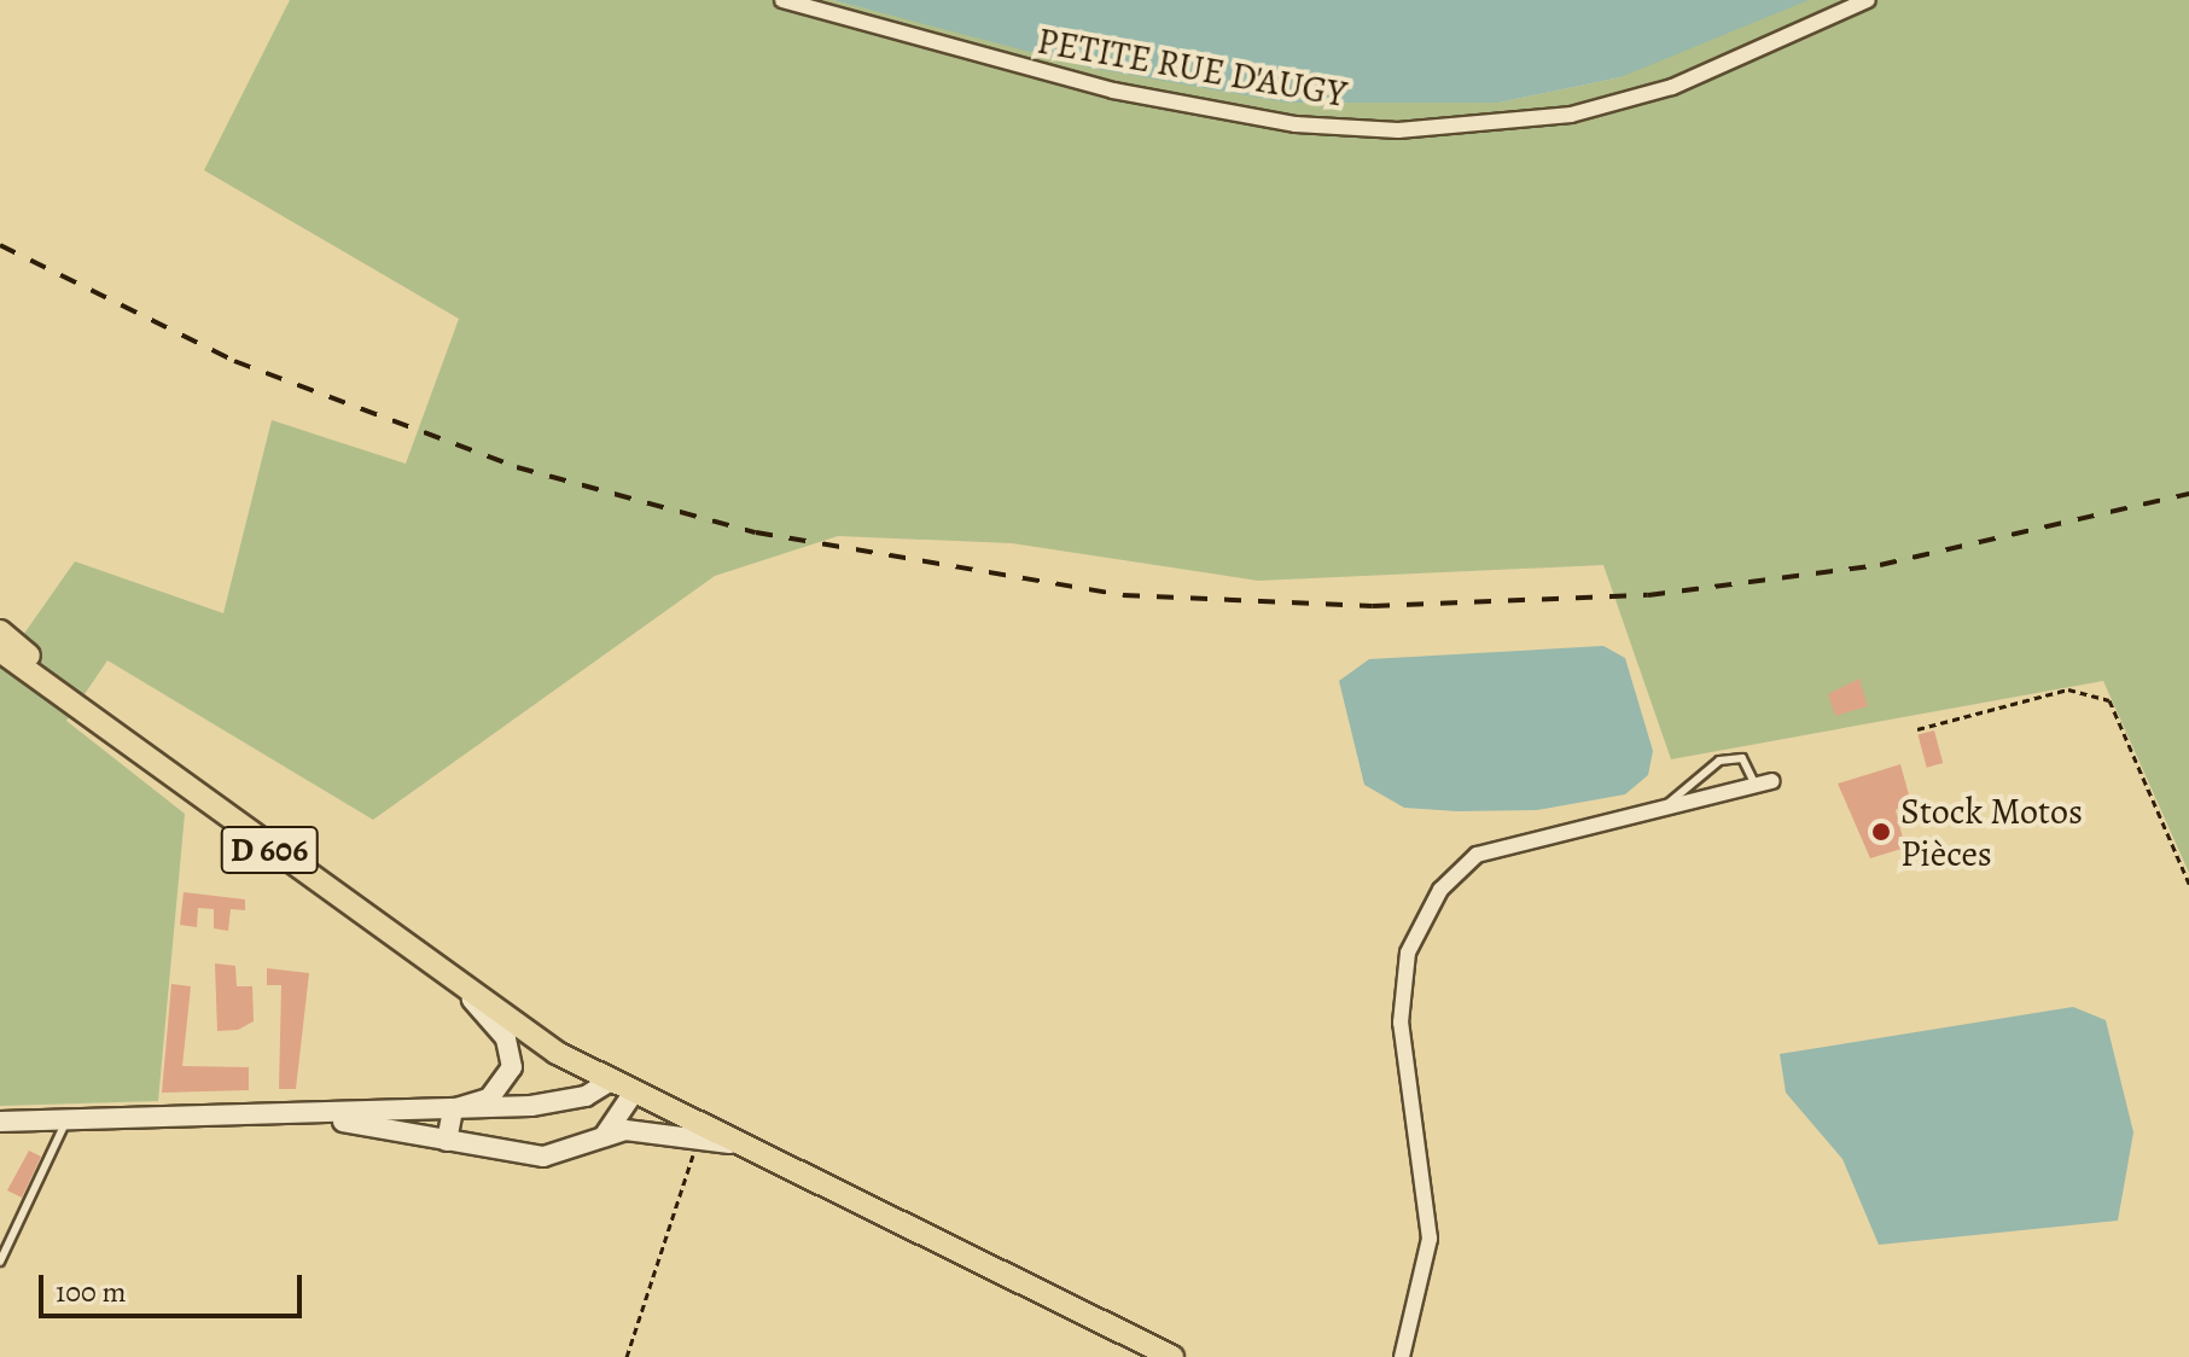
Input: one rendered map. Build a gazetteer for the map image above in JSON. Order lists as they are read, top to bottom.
{
  "streets": {
    "main road": ["D 606"],
    "street": ["PETITE RUE D'AUGY"]
  },
  "places": ["Stock Motos Pièces"],
  "scale_bar": "100 m"
}
